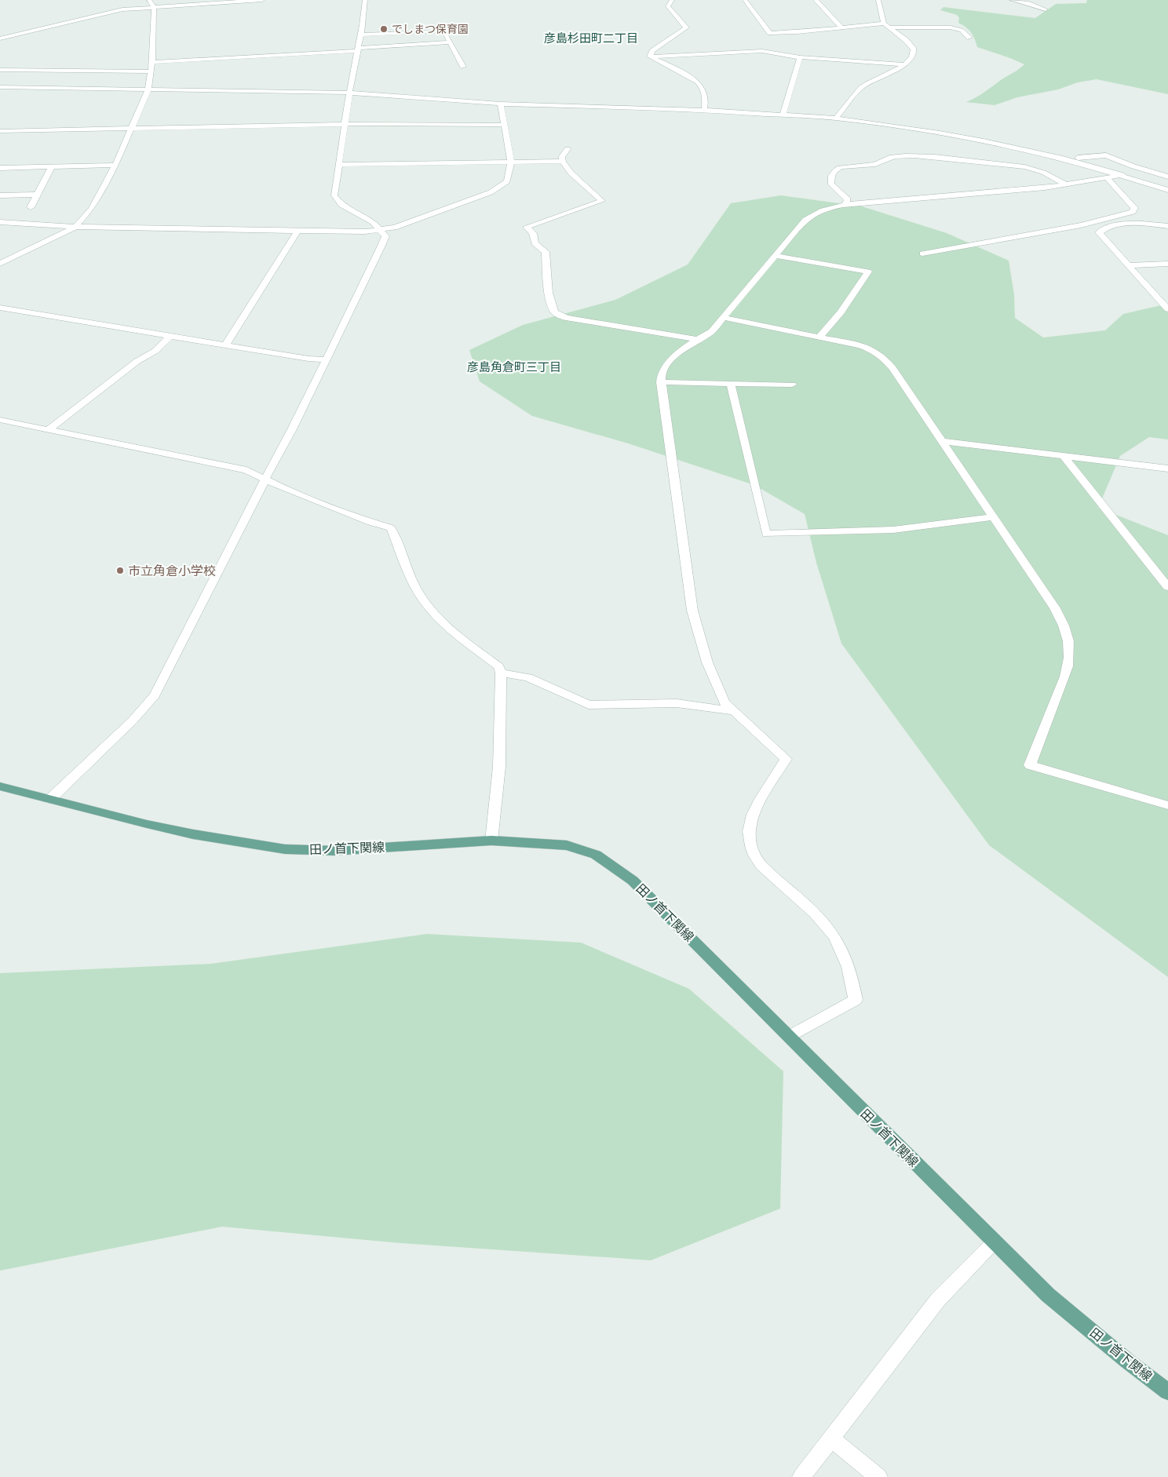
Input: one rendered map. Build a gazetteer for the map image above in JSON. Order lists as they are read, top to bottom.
{
  "streets": {
    "main road": ["田ノ首下関線"]
  },
  "districts": ["彦島杉田町二丁目", "彦島角倉町三丁目"],
  "places": ["でしまつ保育園", "市立角倉小学校"]
}
